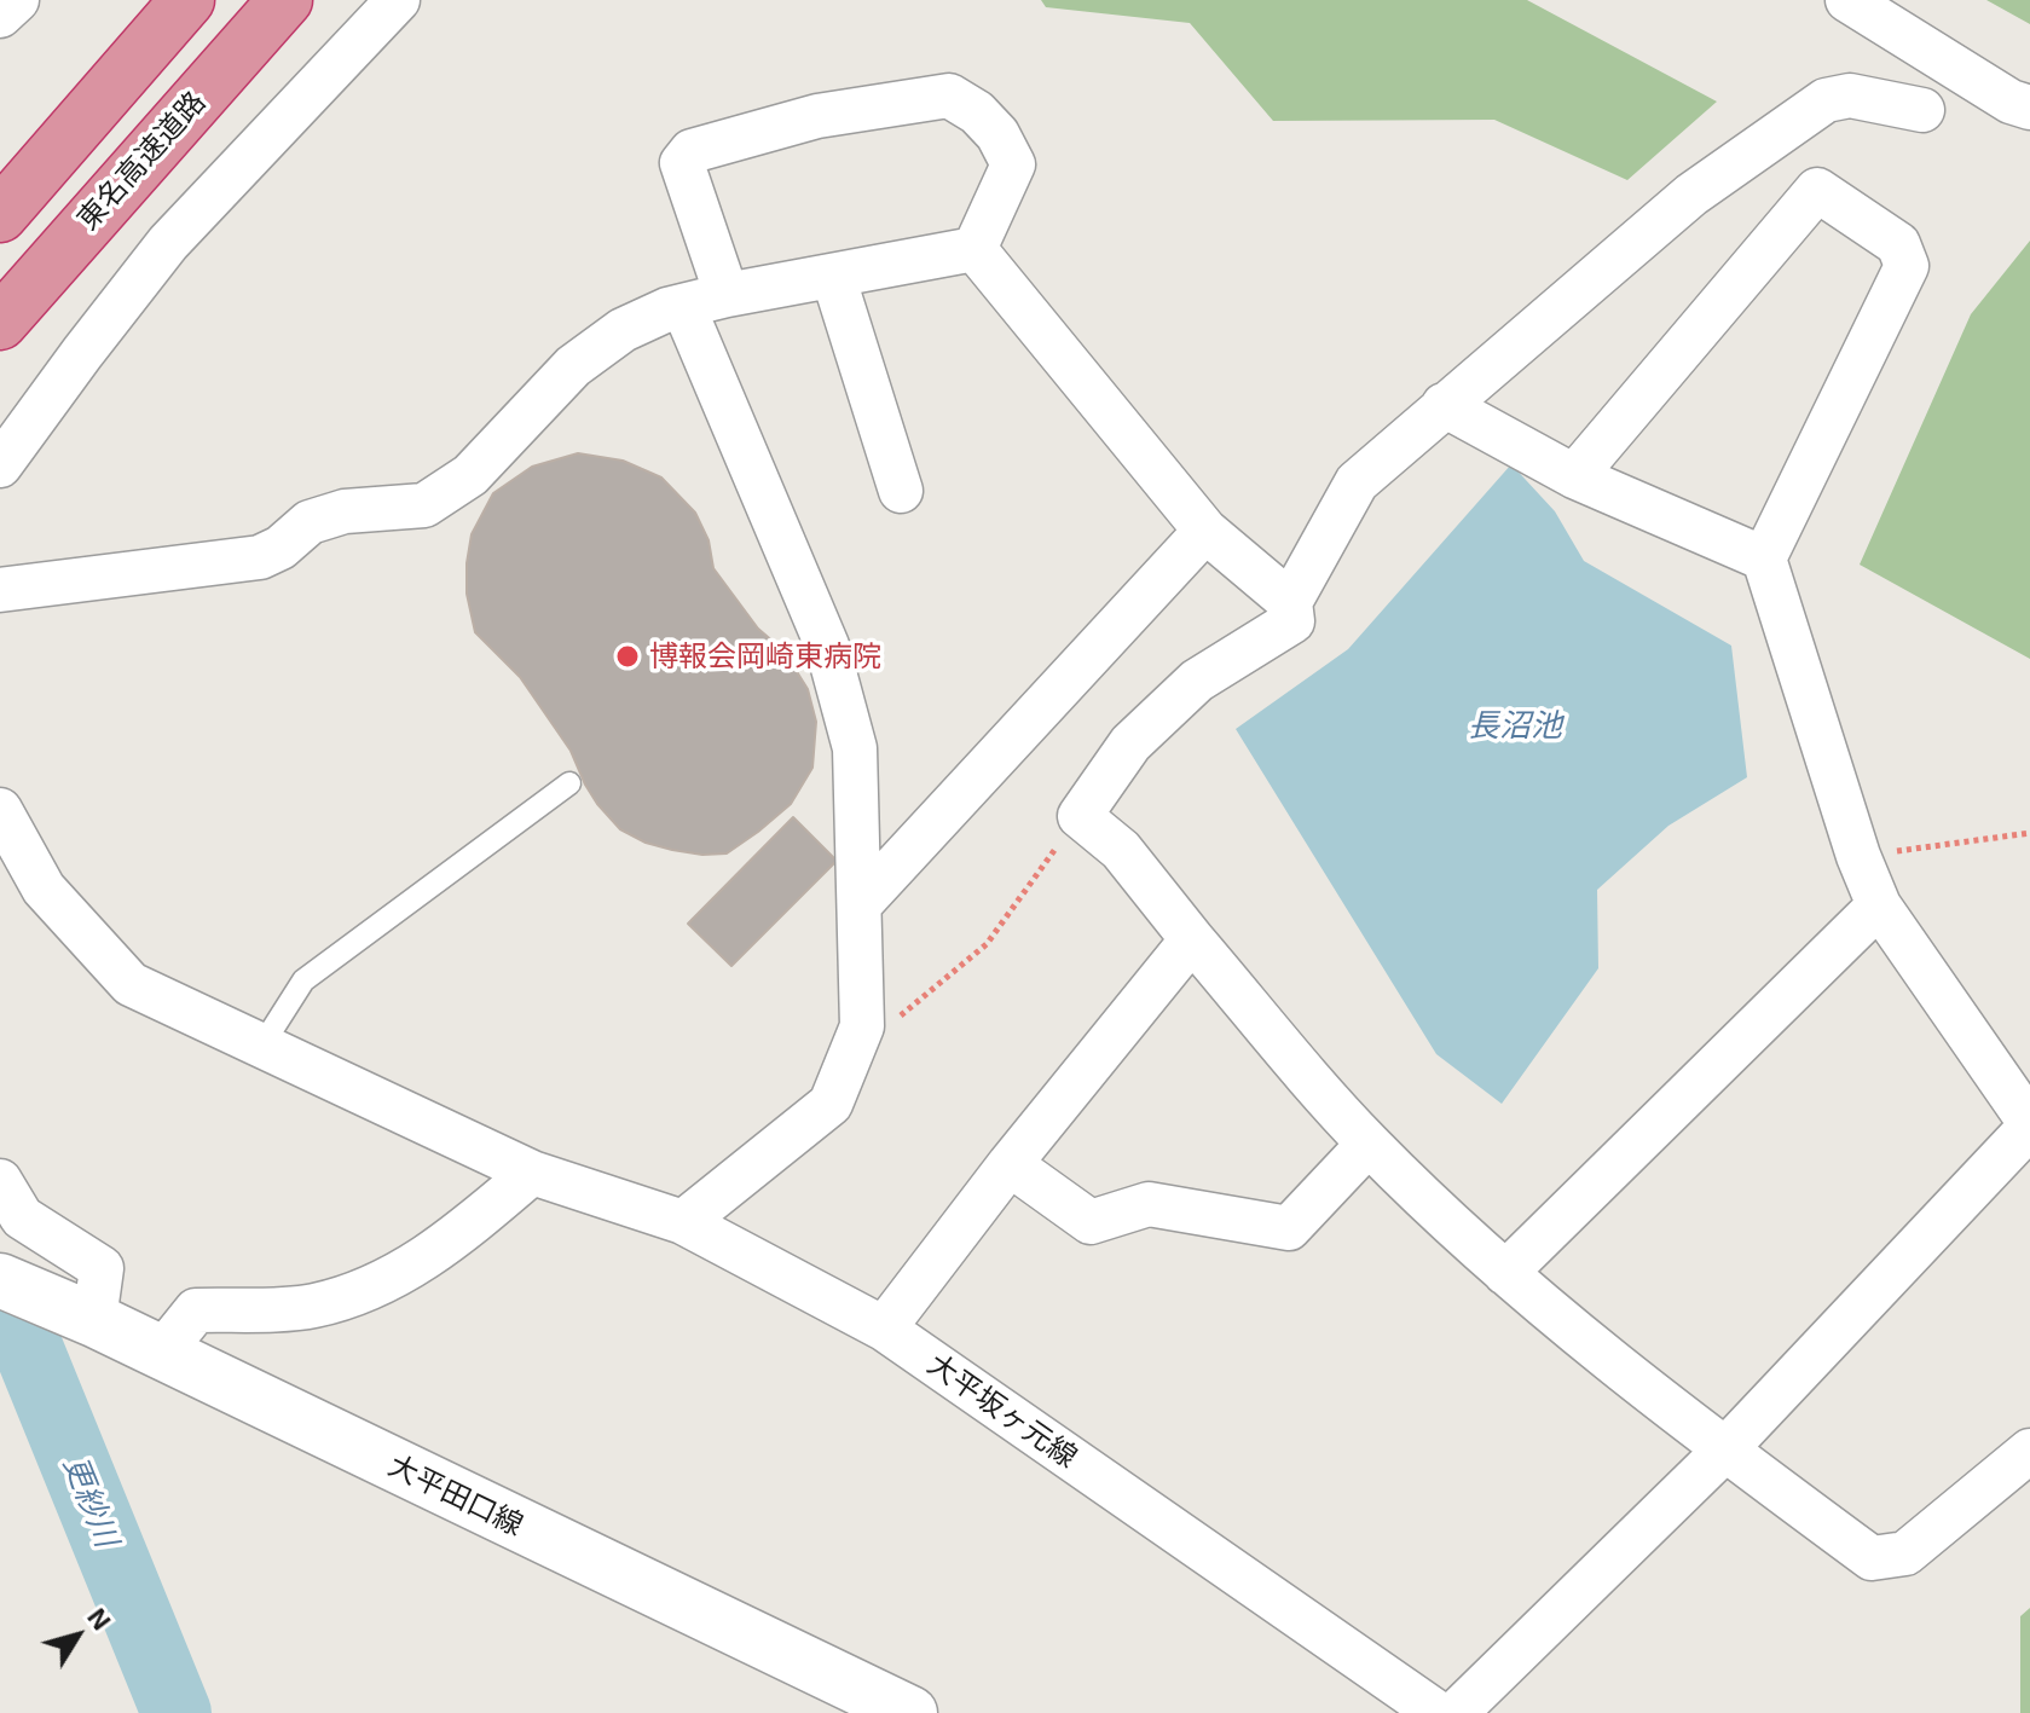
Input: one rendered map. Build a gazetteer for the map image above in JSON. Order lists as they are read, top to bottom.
{
  "streets": {
    "highway": ["東名高速道路"],
    "street": ["大平坂ヶ元線", "大平田口線"]
  },
  "water": ["長沼池", "更紗川"],
  "places": ["博報会岡崎東病院"],
  "north": "top right"
}
